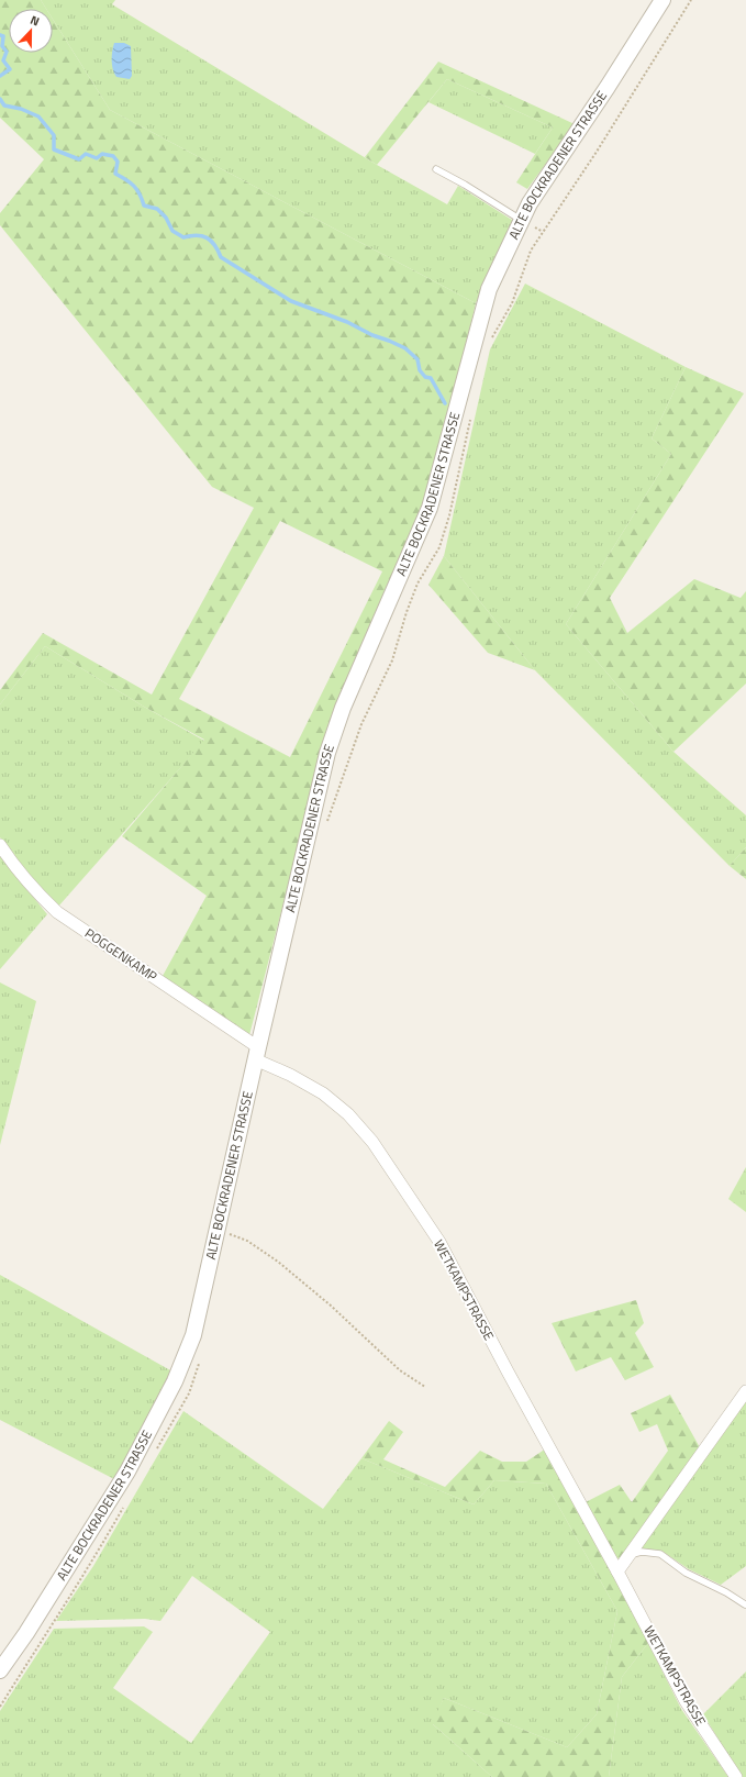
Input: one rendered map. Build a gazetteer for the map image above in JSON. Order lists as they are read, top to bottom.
{
  "streets": {
    "street": ["ALTE BOCKRADENER STRASSE", "POGGENKAMP", "WETKAMPSTRASSE"]
  },
  "crossings": [
    ["ALTE BOCKRADENER STRASSE", "POGGENKAMP"],
    ["ALTE BOCKRADENER STRASSE", "WETKAMPSTRASSE"],
    ["POGGENKAMP", "WETKAMPSTRASSE"]
  ],
  "north": "top"
}
